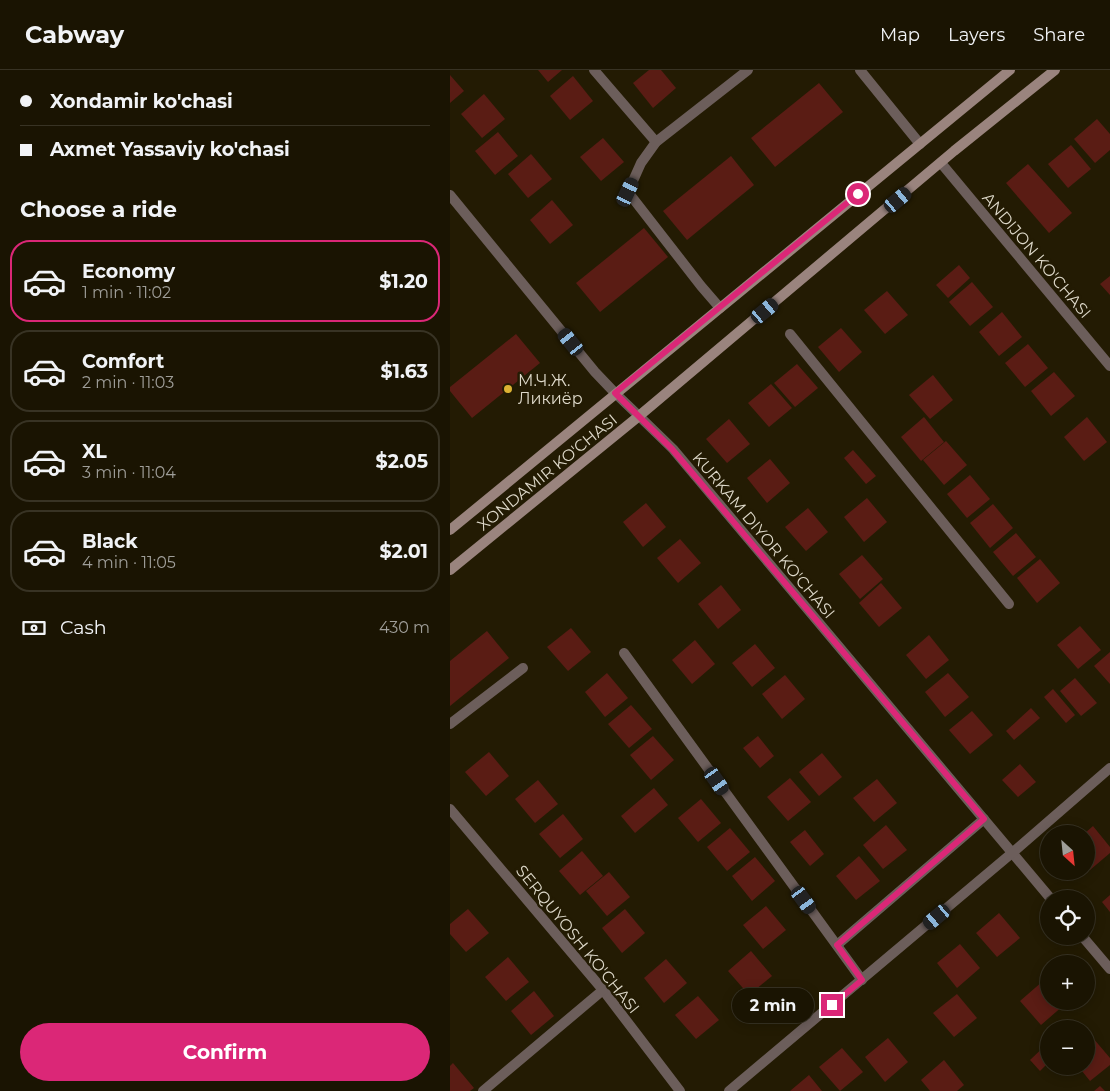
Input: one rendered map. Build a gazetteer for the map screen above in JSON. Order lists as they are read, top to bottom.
{
  "streets": {
    "main road": ["XONDAMIR KO'CHASI"],
    "street": ["ANDIJON KO'CHASI", "KURKAM DIYOR KO'CHASI", "SERQUYOSH KO'CHASI"]
  },
  "crossings": [
    ["ANDIJON KO'CHASI", "XONDAMIR KO'CHASI"],
    ["XONDAMIR KO'CHASI", "KURKAM DIYOR KO'CHASI"]
  ],
  "places": ["М.Ч.Ж. Ликиёр"],
  "north": "bottom right",
  "page": {
    "header": "Cabway",
    "nav": ["Map", "Layers", "Share"],
    "banner": ["Xondamir ko'chasi", "Axmet Yassaviy ko'chasi"],
    "heading": "Choose a ride",
    "list": [
      {
        "name": "Economy",
        "note": "1 min · 11:02",
        "value": "$1.20"
      },
      {
        "name": "Comfort",
        "note": "2 min · 11:03",
        "value": "$1.63"
      },
      {
        "name": "XL",
        "note": "3 min · 11:04",
        "value": "$2.05"
      },
      {
        "name": "Black",
        "note": "4 min · 11:05",
        "value": "$2.01"
      }
    ],
    "pay": ["Cash", "430 m"],
    "map_buttons": ["+", "−"],
    "bubble": "2 min",
    "buttons": "Confirm"
  }
}
